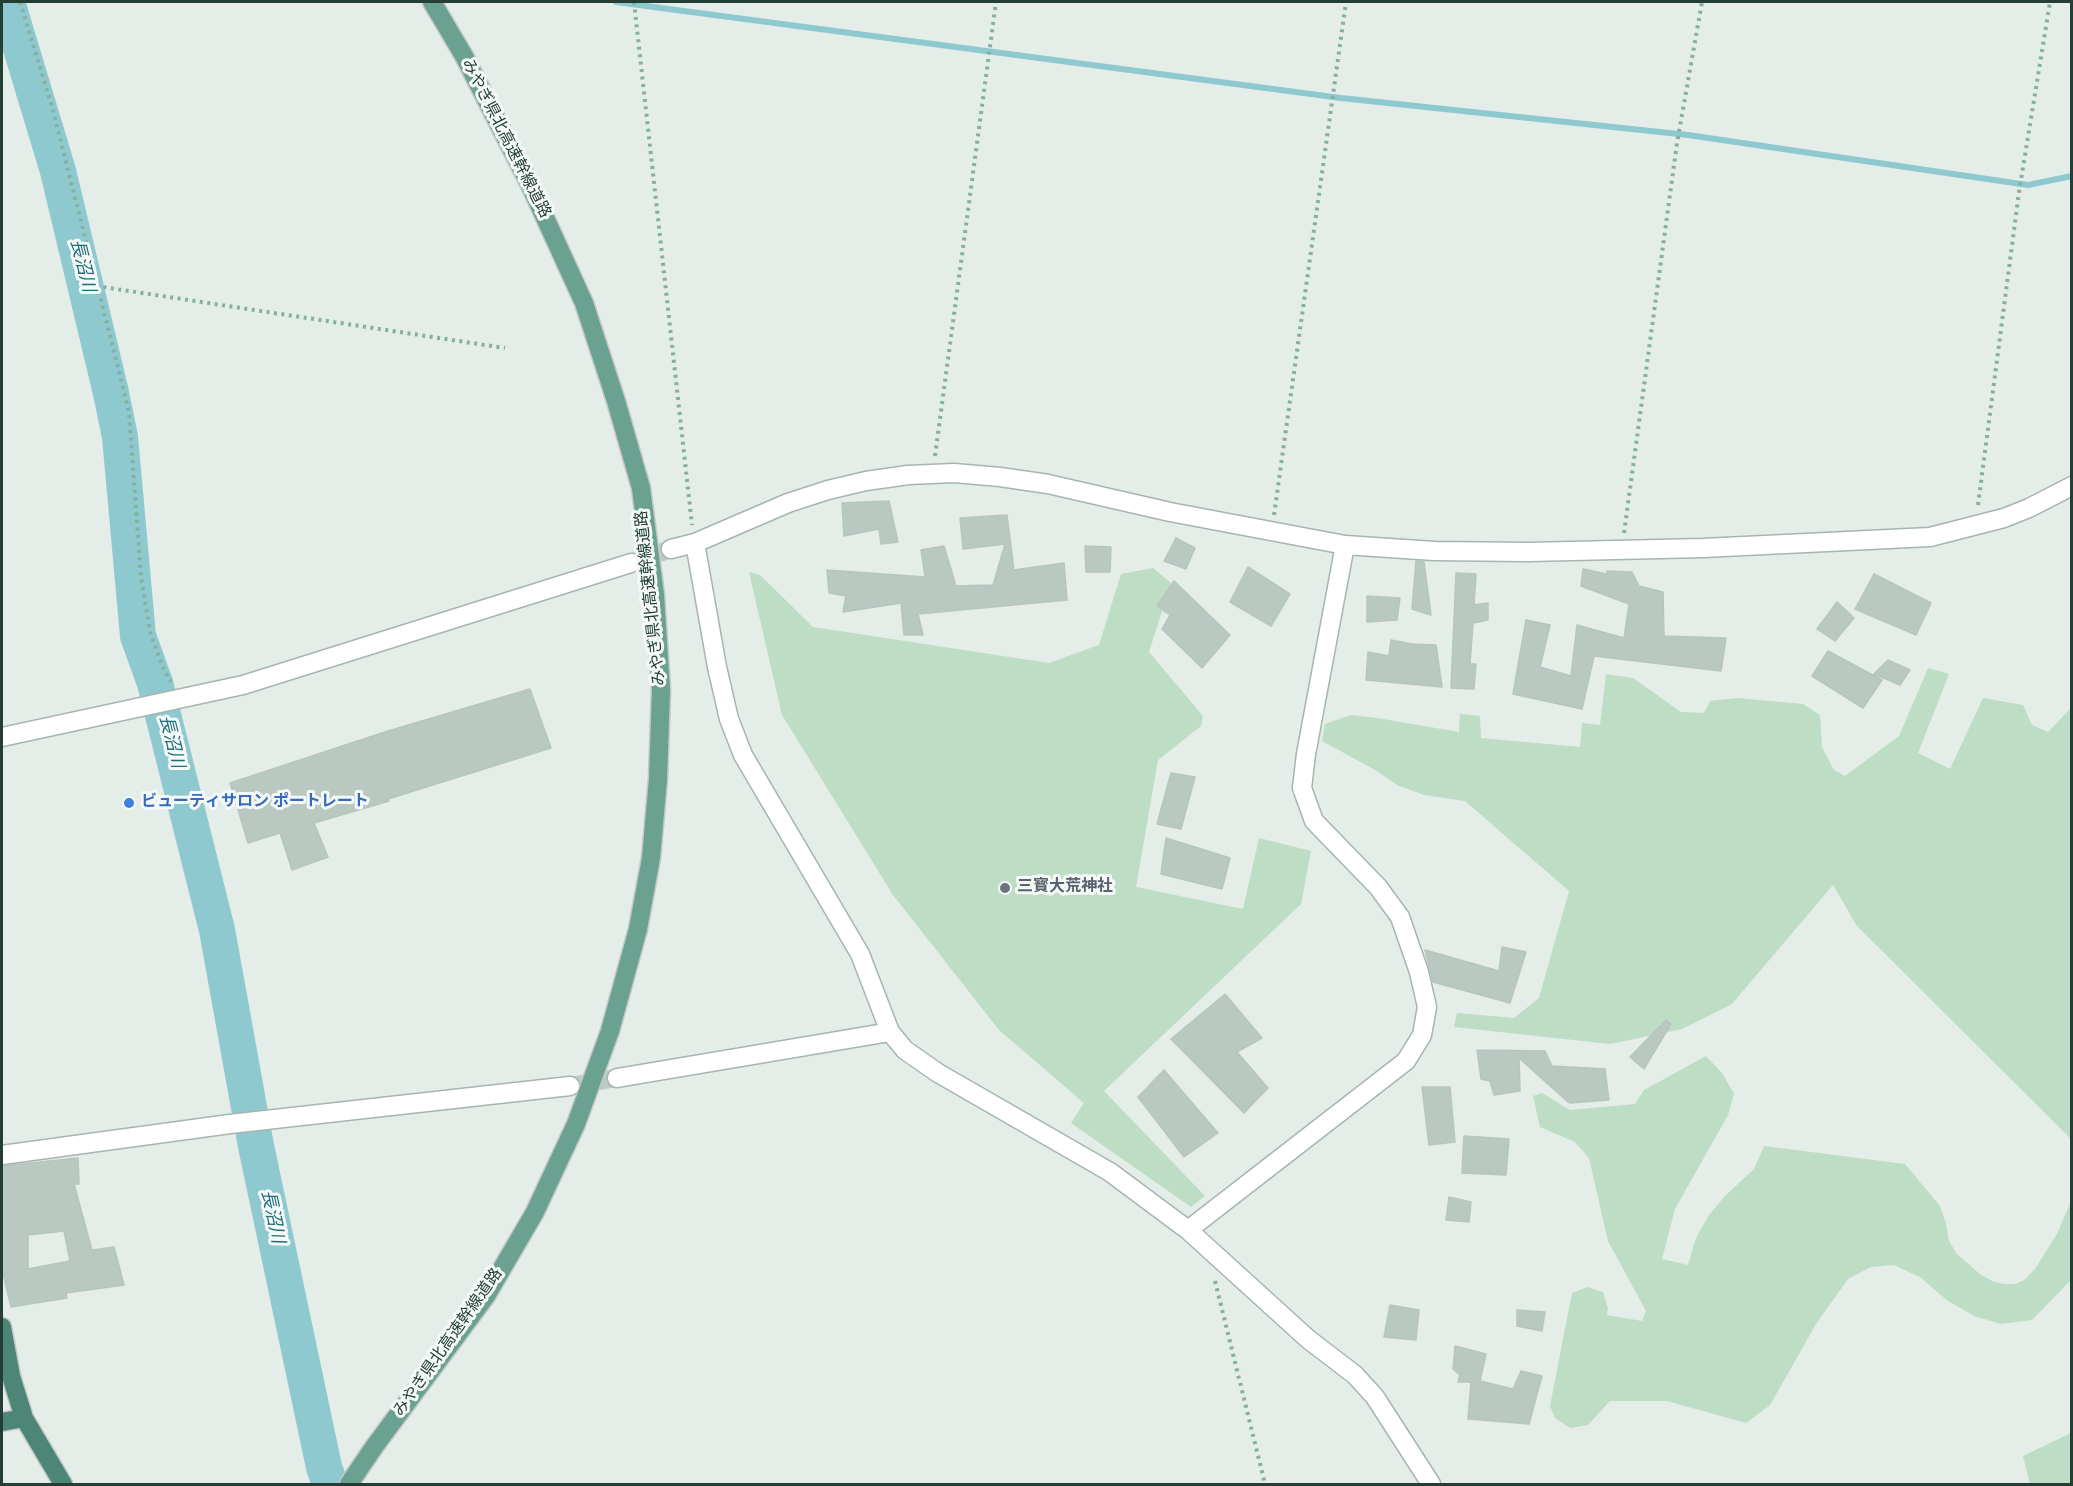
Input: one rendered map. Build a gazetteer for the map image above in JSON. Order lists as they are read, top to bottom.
{
  "streets": {
    "main road": ["みやぎ県北高速幹線道路"]
  },
  "water": ["長沼川"],
  "places": ["ビューティサロン ポートレート", "三寳大荒神社"]
}
